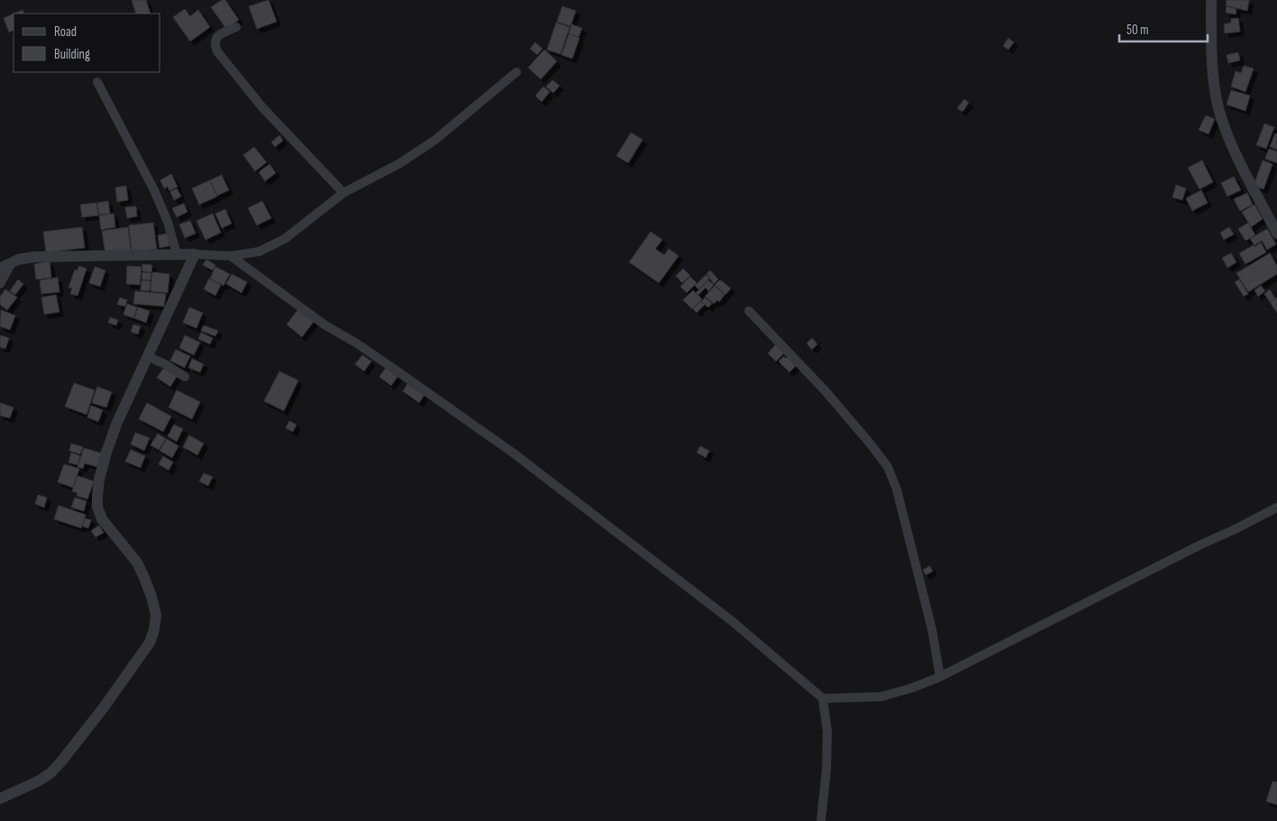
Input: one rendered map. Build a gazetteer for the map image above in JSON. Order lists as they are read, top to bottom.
{
  "legend": ["Road", "Building"],
  "scale_bar": "50 m"
}
